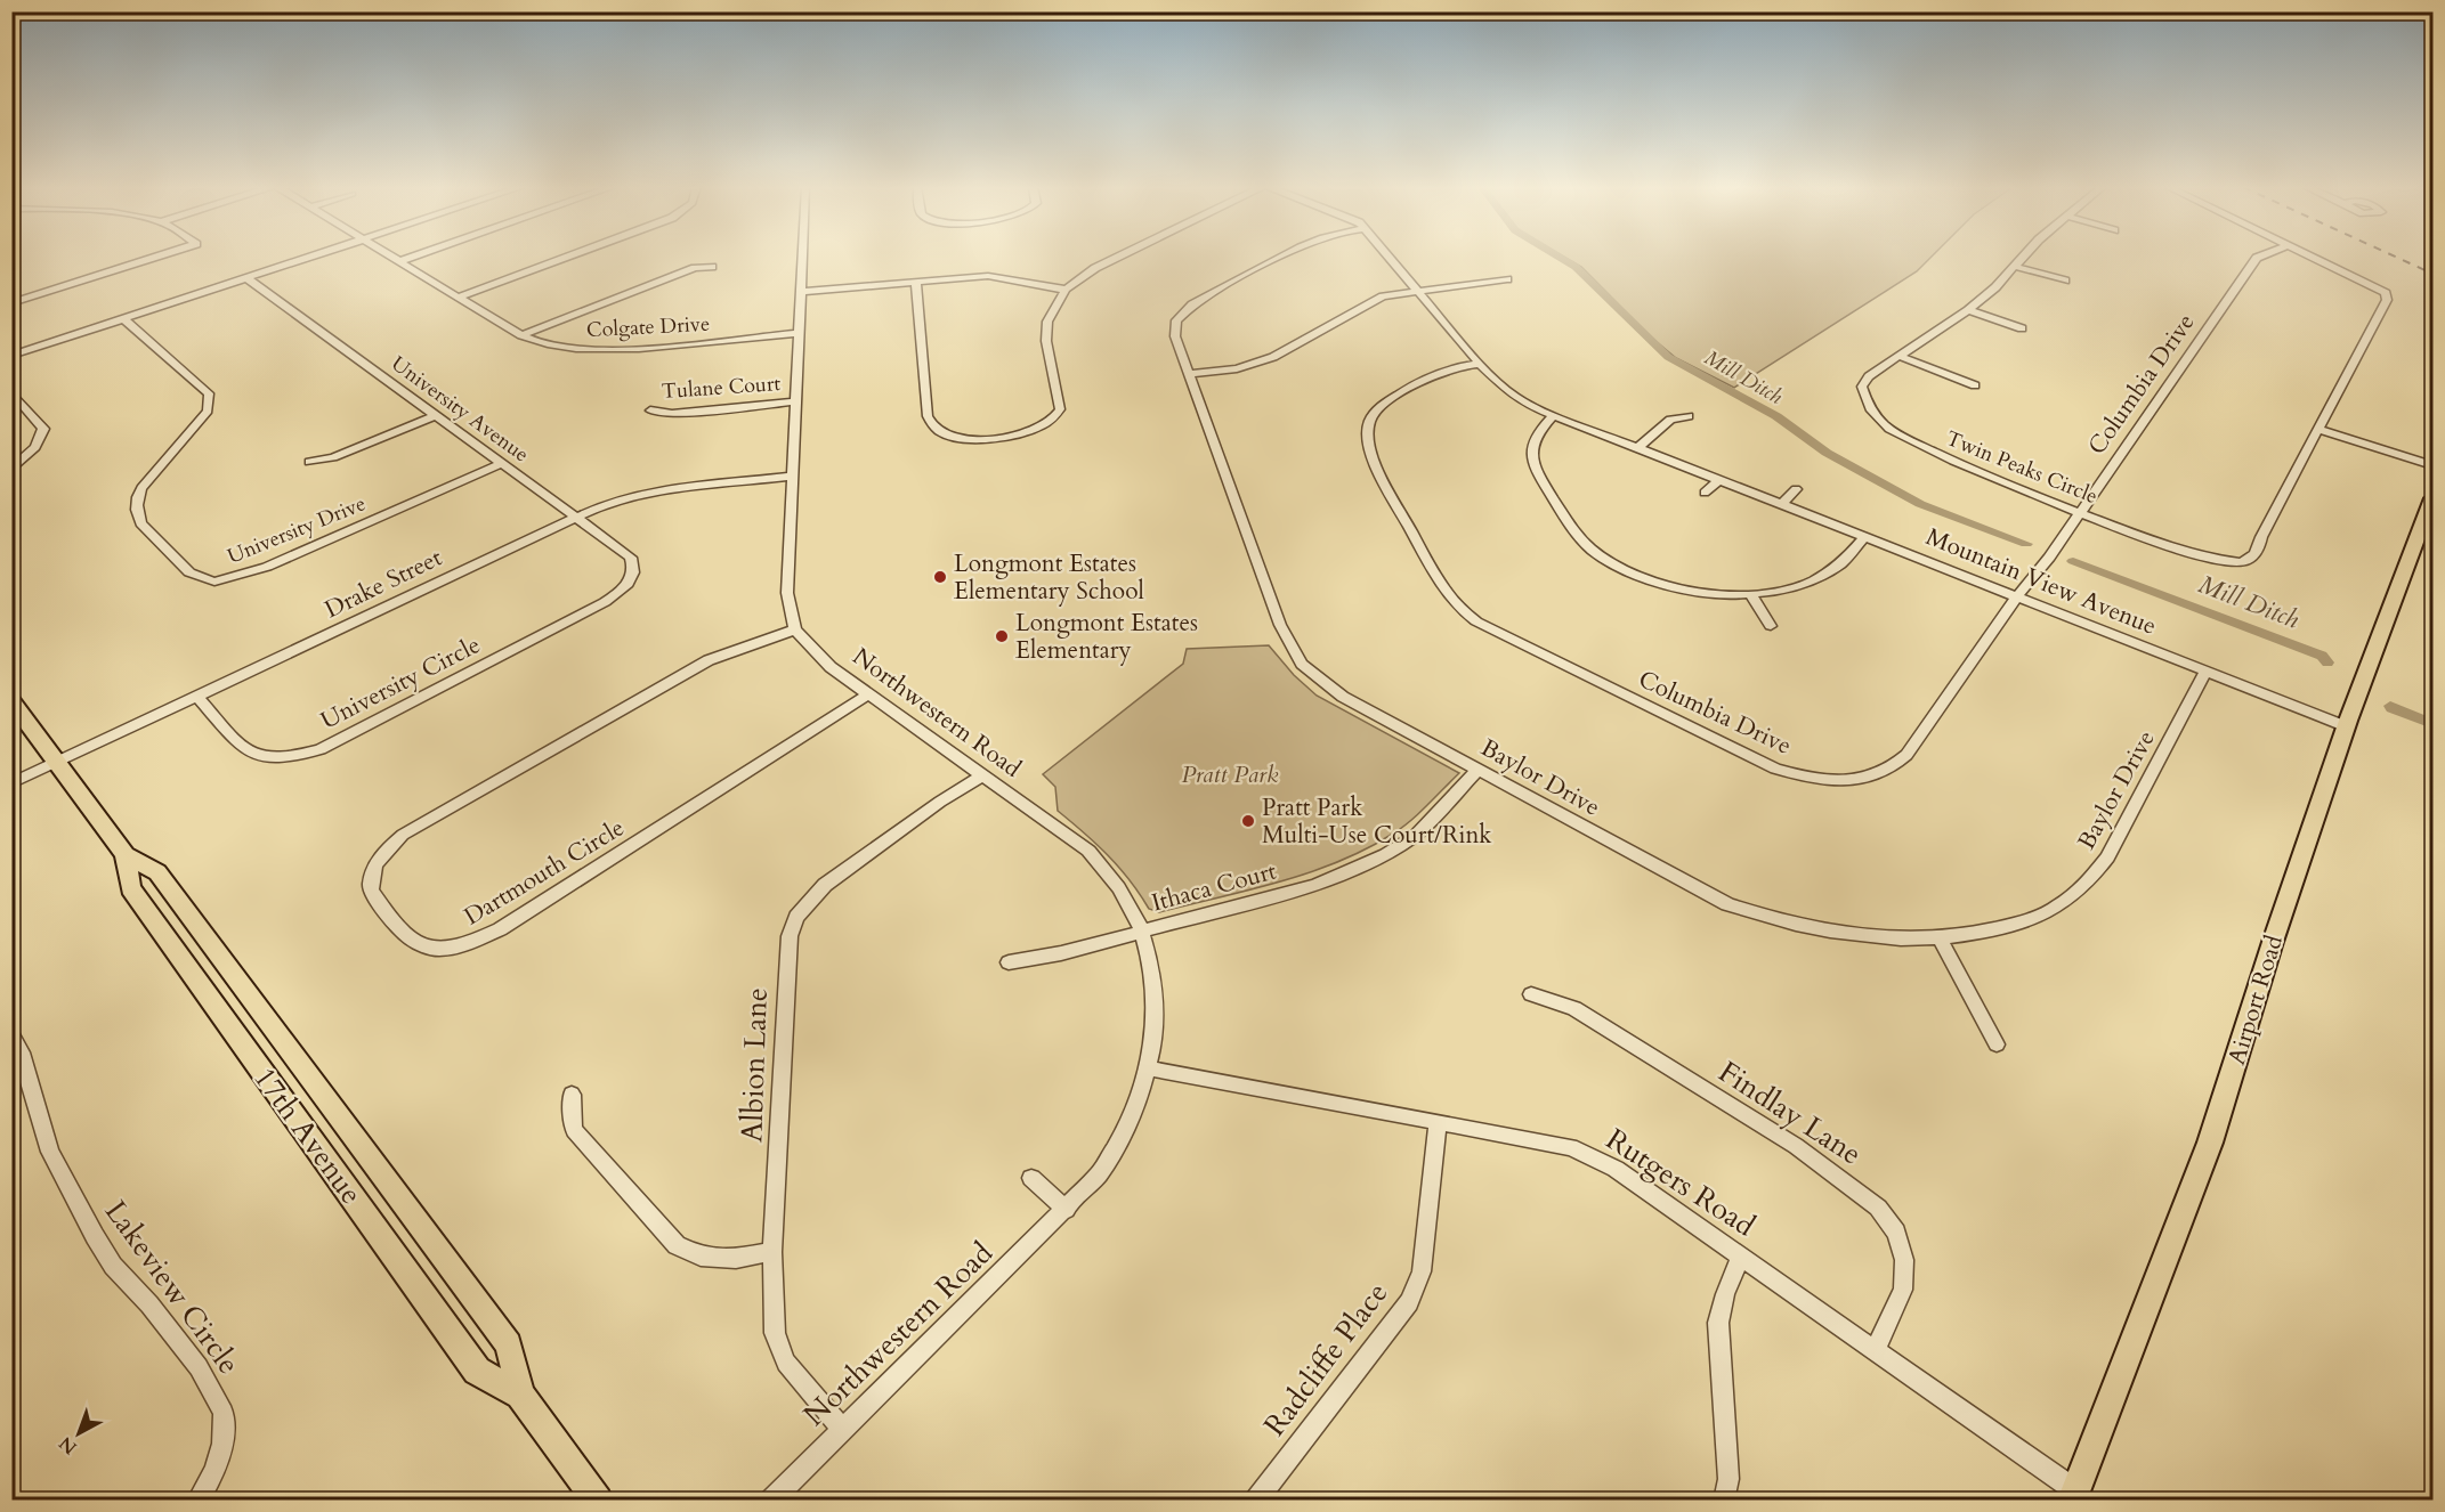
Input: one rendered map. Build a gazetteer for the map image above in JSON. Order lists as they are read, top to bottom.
{
  "streets": {
    "main road": ["Airport Road", "17th Avenue"],
    "street": [
      "Colgate Drive",
      "Columbia Drive",
      "Tulane Court",
      "University Avenue",
      "Twin Peaks Circle",
      "University Drive",
      "Mountain View Avenue",
      "Drake Street",
      "University Circle",
      "Northwestern Road",
      "Baylor Drive",
      "Dartmouth Circle",
      "Ithaca Court",
      "Albion Lane",
      "Findlay Lane",
      "Rutgers Road",
      "Lakeview Circle",
      "Radcliffe Place"
    ]
  },
  "crossings": [
    ["Colgate Drive", "Northwestern Road"],
    ["Columbia Drive", "Twin Peaks Circle"],
    ["Columbia Drive", "Mountain View Avenue"],
    ["Tulane Court", "Northwestern Road"],
    ["University Avenue", "University Drive"],
    ["University Avenue", "Drake Street"],
    ["University Avenue", "University Circle"],
    ["Mountain View Avenue", "Baylor Drive"],
    ["Mountain View Avenue", "Airport Road"],
    ["Drake Street", "University Circle"],
    ["Drake Street", "Northwestern Road"],
    ["Drake Street", "17th Avenue"],
    ["Northwestern Road", "Dartmouth Circle"],
    ["Northwestern Road", "Ithaca Court"],
    ["Northwestern Road", "Albion Lane"],
    ["Northwestern Road", "Rutgers Road"],
    ["Baylor Drive", "Ithaca Court"],
    ["Airport Road", "Rutgers Road"],
    ["Findlay Lane", "Rutgers Road"],
    ["Rutgers Road", "Radcliffe Place"]
  ],
  "water": ["Mill Ditch"],
  "parks": ["Pratt Park"],
  "places": ["Longmont Estates Elementary School", "Longmont Estates Elementary", "Pratt Park Multi-Use Court/Rink"],
  "north": "bottom left"
}
